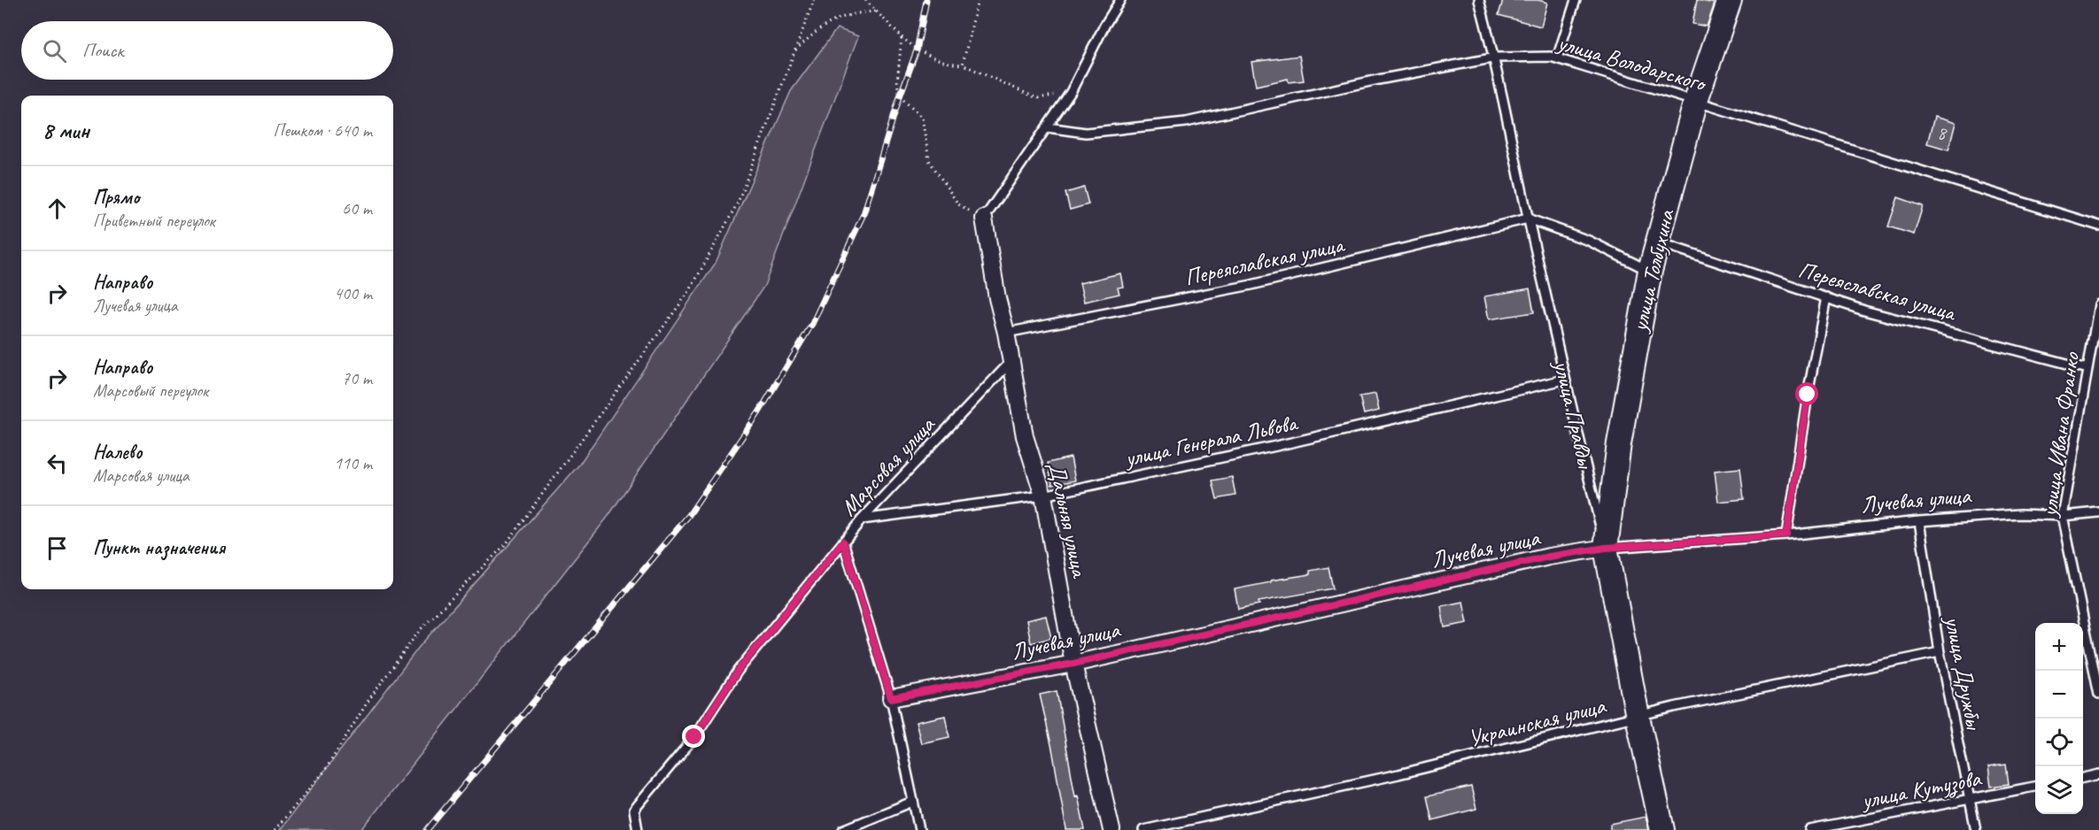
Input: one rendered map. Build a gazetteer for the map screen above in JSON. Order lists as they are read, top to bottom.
{
  "streets": {
    "main road": ["улица Толбухина", "улица Правды"],
    "street": ["Лучевая улица", "Дальняя улица"],
    "lane": [
      "улица Володарского",
      "Переяславская улица",
      "улица Ивана Франко",
      "улица Генерала Львова",
      "Марсовая улица",
      "улица Дружбы",
      "Украинская улица",
      "улица Кутузова"
    ]
  },
  "crossings": [
    ["улица Володарского", "улица Толбухина"],
    ["улица Володарского", "улица Правды"],
    ["Переяславская улица", "улица Толбухина"],
    ["Переяславская улица", "улица Правды"],
    ["Переяславская улица", "улица Ивана Франко"],
    ["Переяславская улица", "Дальняя улица"],
    ["улица Толбухина", "улица Правды"],
    ["улица Толбухина", "Лучевая улица"],
    ["улица Правды", "улица Генерала Львова"],
    ["улица Правды", "Лучевая улица"],
    ["улица Правды", "Украинская улица"],
    ["улица Ивана Франко", "Лучевая улица"],
    ["улица Генерала Львова", "Марсовая улица"],
    ["улица Генерала Львова", "Дальняя улица"],
    ["Марсовая улица", "Дальняя улица"],
    ["Лучевая улица", "Дальняя улица"],
    ["Лучевая улица", "улица Дружбы"],
    ["улица Дружбы", "Украинская улица"],
    ["улица Дружбы", "улица Кутузова"]
  ],
  "house_numbers": ["8"],
  "page": {
    "search": "Поиск",
    "heading": ["8 мин", "Пешком · 640 m"],
    "list": [
      ["Прямо", "Приветный переулок", "60 m"],
      ["Направо", "Лучевая улица", "400 m"],
      ["Направо", "Марсовый переулок", "70 m"],
      ["Налево", "Марсовая улица", "110 m"],
      "Пункт назначения"
    ],
    "map_buttons": ["+", "−"]
  }
}
